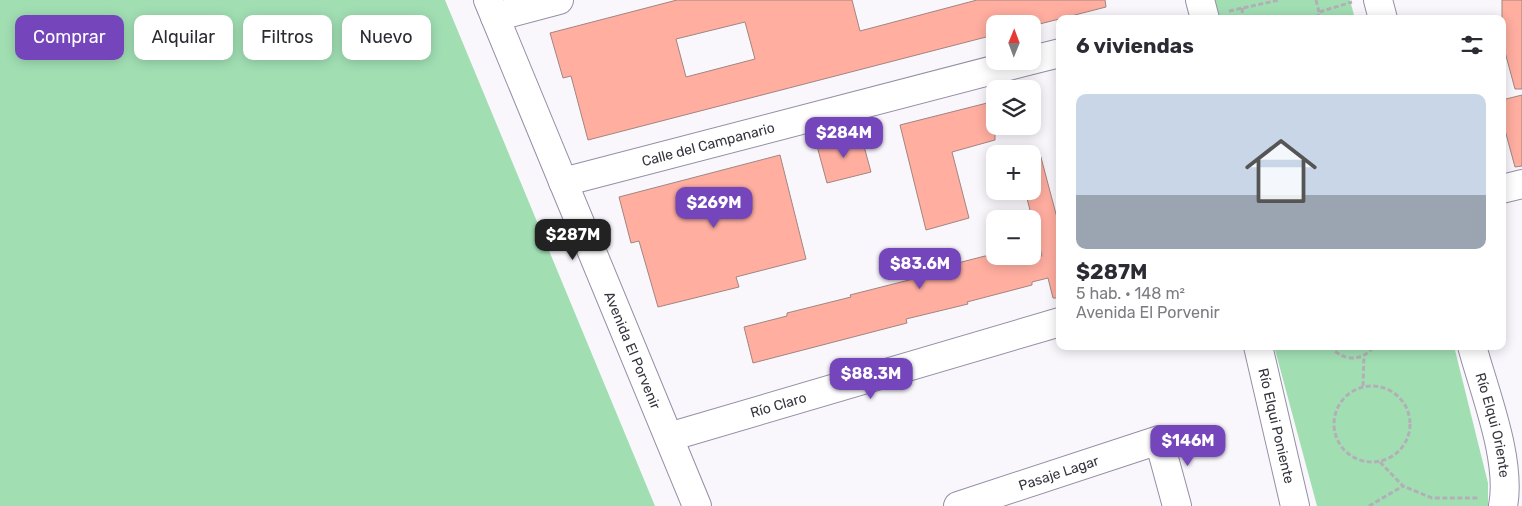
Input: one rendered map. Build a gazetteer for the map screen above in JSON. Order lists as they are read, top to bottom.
{
  "streets": {
    "street": [
      "Calle del Campanario",
      "Avenida El Porvenir",
      "Río Claro",
      "Río Elqui Poniente",
      "Río Elqui Oriente",
      "Pasaje Lagar"
    ]
  },
  "crossings": [
    ["Calle del Campanario", "Avenida El Porvenir"],
    ["Avenida El Porvenir", "Río Claro"]
  ],
  "north": "top",
  "page": {
    "map_buttons": ["+", "−"],
    "chip": [
      "Comprar",
      "Alquilar",
      "Filtros",
      "Nuevo"
    ],
    "heading": "6 viviendas",
    "list": [
      {
        "name": "$287M",
        "note": "5 hab. · 148 m² · Avenida El Porvenir"
      }
    ],
    "price": [
      "$284M",
      "$269M",
      "$287M",
      "$83.6M",
      "$88.3M",
      "$146M"
    ]
  }
}
